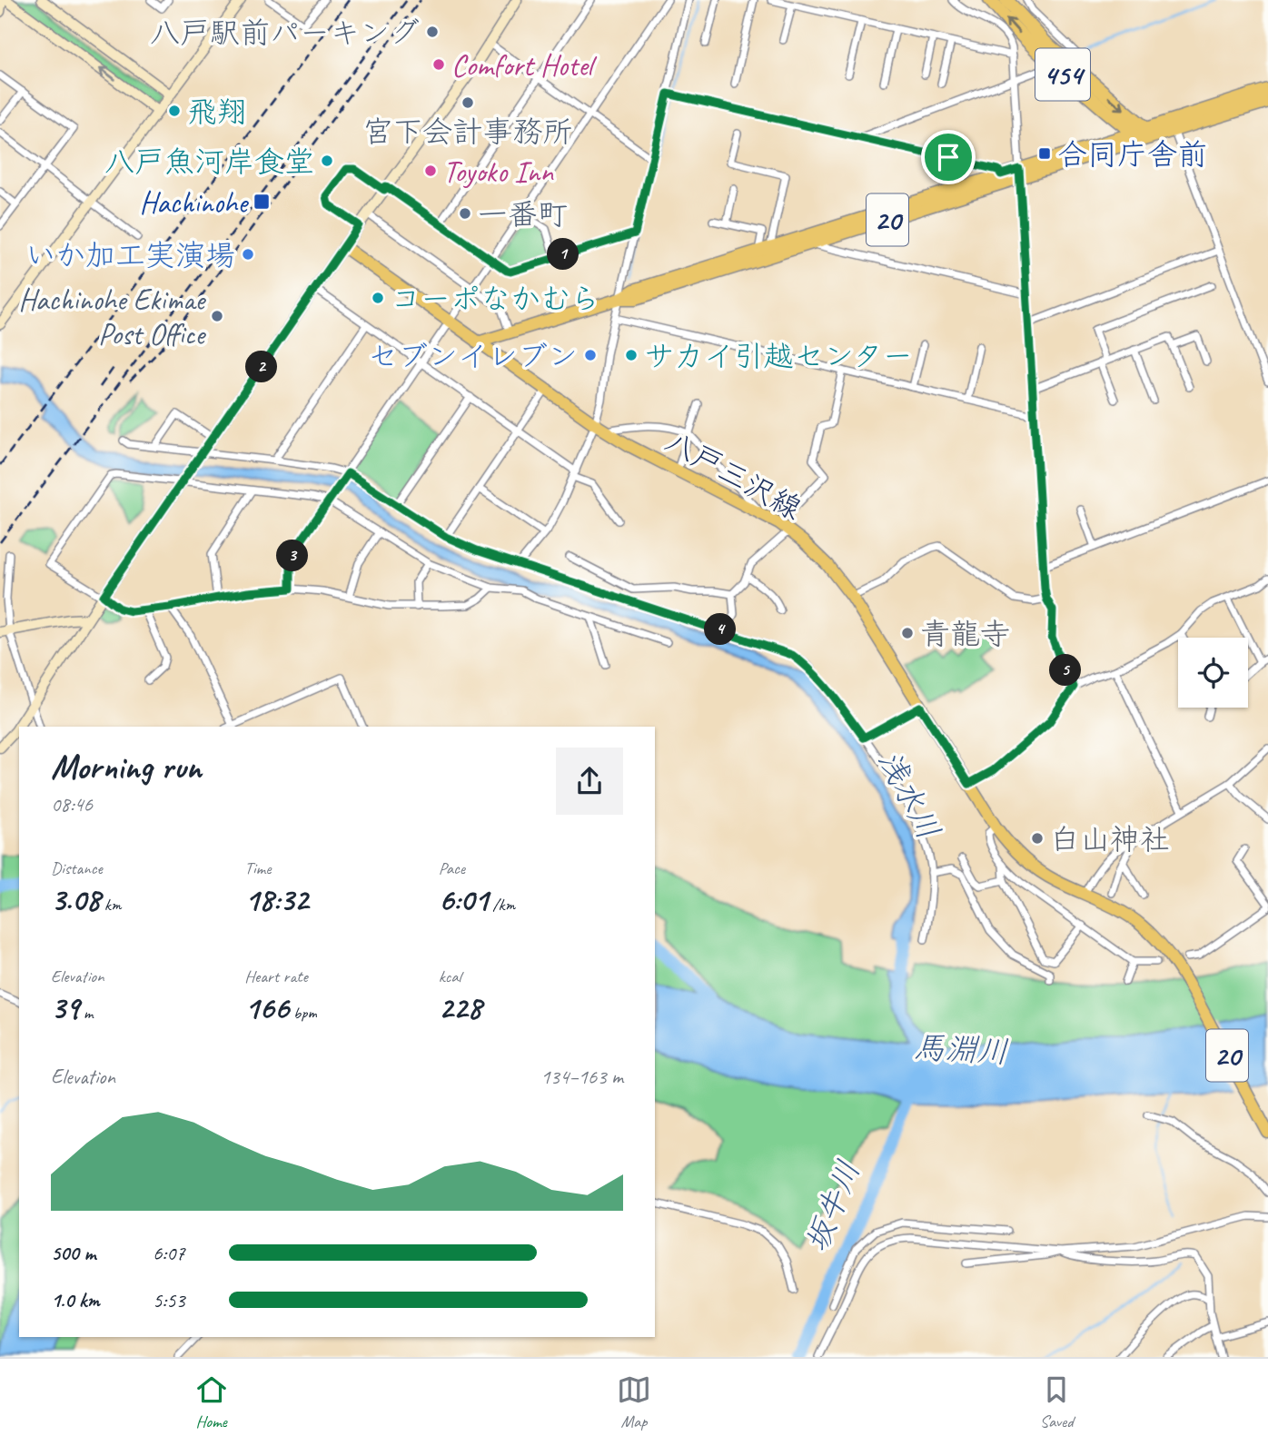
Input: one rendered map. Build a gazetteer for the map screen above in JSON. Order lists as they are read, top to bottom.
{
  "streets": {
    "highway": ["454"],
    "main road": ["20", "八戸三沢線"]
  },
  "crossings": [
    ["454", "20"],
    ["20", "八戸三沢線"]
  ],
  "water": ["浅水川", "馬淵川", "坂牛川"],
  "places": {
    "other": [
      "八戸駅前パーキング",
      "Comfort Hotel",
      "宮下会計事務所",
      "飛翔",
      "八戸魚河岸食堂",
      "Toyoko Inn",
      "一番町",
      "いか加工実演場",
      "コーポなかむら",
      "Hachinohe Ekimae Post Office",
      "セブンイレブン",
      "サカイ引越センター",
      "青龍寺",
      "白山神社"
    ],
    "transit": ["合同庁舎前", "Hachinohe"]
  },
  "page": {
    "pins": [
      "1",
      "2",
      "3",
      "4",
      "5"
    ],
    "heading": ["Morning run", "08:46"],
    "stats": [
      ["Distance", "3.08 km"],
      ["Time", "18:32"],
      ["Pace", "6:01 /km"],
      ["Elevation", "39 m"],
      ["Heart rate", "166 bpm"],
      ["kcal", "228"]
    ],
    "chart": ["Elevation", "134–163 m"],
    "list": [
      {
        "name": "500 m",
        "note": "6:07"
      },
      {
        "name": "1.0 km",
        "note": "5:53"
      }
    ],
    "tabs": ["Home", "Map", "Saved"]
  }
}
